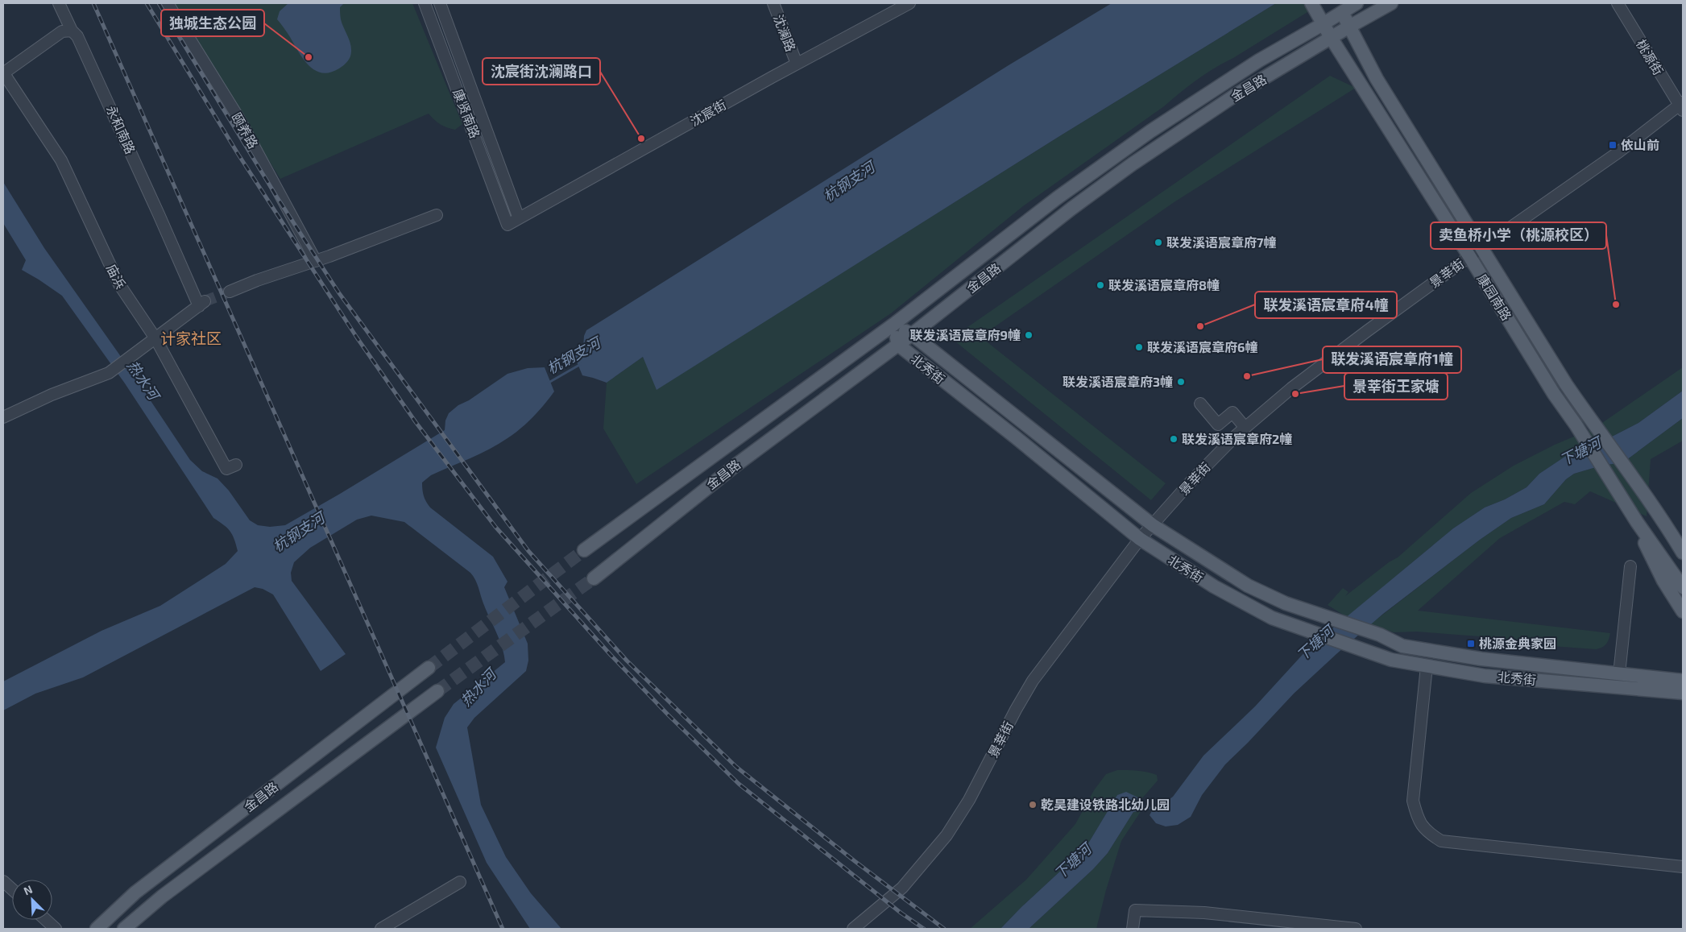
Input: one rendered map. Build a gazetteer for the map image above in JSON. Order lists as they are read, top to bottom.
{
  "streets": {
    "main road": ["金昌路", "康园南路", "北秀街"],
    "street": [
      "沈澜路",
      "桃源街",
      "沈宸街",
      "康贤南路",
      "永和南路",
      "颐养路",
      "景莘街",
      "庙浜"
    ]
  },
  "crossings": [
    ["沈澜路", "沈宸街"],
    ["桃源街", "景莘街"],
    ["金昌路", "康园南路"],
    ["金昌路", "北秀街"],
    ["沈宸街", "康贤南路"],
    ["永和南路", "庙浜"],
    ["景莘街", "康园南路"],
    ["景莘街", "北秀街"]
  ],
  "districts": ["计家社区"],
  "water": ["杭钢支河", "热水河", "下塘河"],
  "places": {
    "other": [
      "独城生态公园",
      "沈宸街沈澜路口",
      "联发溪语宸章府7幢",
      "联发溪语宸章府8幢",
      "卖鱼桥小学（桃源校区）",
      "联发溪语宸章府4幢",
      "联发溪语宸章府9幢",
      "联发溪语宸章府6幢",
      "联发溪语宸章府1幢",
      "联发溪语宸章府3幢",
      "景莘街王家塘",
      "联发溪语宸章府2幢",
      "乾昊建设铁路北幼儿园"
    ],
    "transit": ["依山前", "桃源金典家园"]
  },
  "north": "top left"
}
